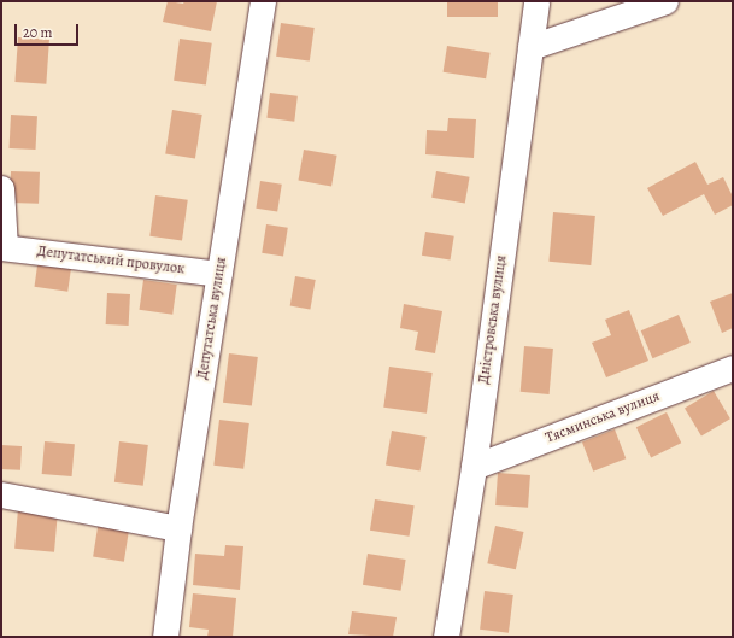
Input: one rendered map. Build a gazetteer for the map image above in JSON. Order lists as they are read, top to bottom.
{
  "streets": {
    "street": [
      "Депутатський провулок",
      "Депутатська вулиця",
      "Дністровська вулиця",
      "Тясминська вулиця"
    ]
  },
  "crossings": [
    ["Депутатський провулок", "Депутатська вулиця"],
    ["Дністровська вулиця", "Тясминська вулиця"]
  ],
  "scale_bar": "20 m"
}
